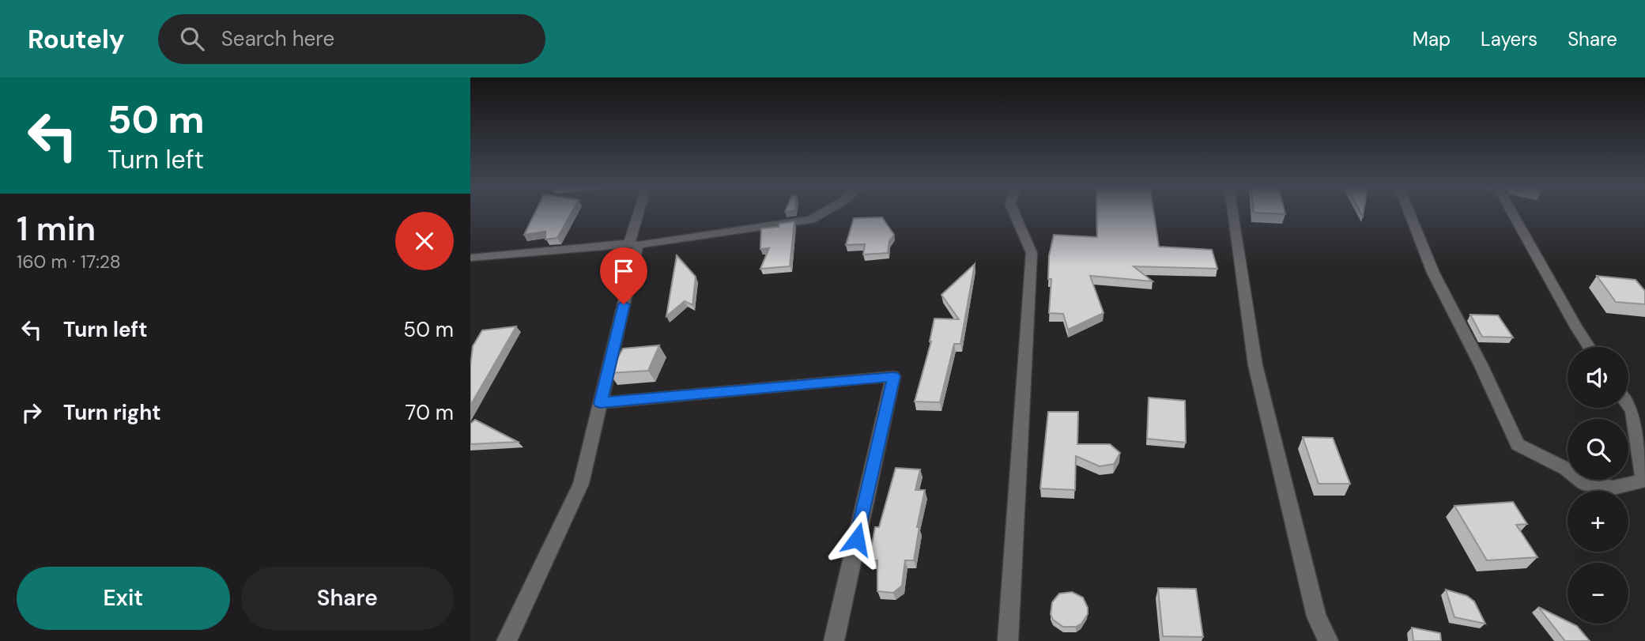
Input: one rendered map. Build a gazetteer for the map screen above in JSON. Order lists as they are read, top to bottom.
{
  "page": {
    "header": "Routely",
    "search": "Search here",
    "nav": ["Map", "Layers", "Share"],
    "turn": ["50 m", "Turn left"],
    "heading": ["1 min", "160 m · 17:28"],
    "list": [
      {
        "name": "Turn left",
        "value": "50 m"
      },
      {
        "name": "Turn right",
        "value": "70 m"
      }
    ],
    "map_buttons": ["+", "−"],
    "buttons": ["Exit", "Share"]
  }
}
